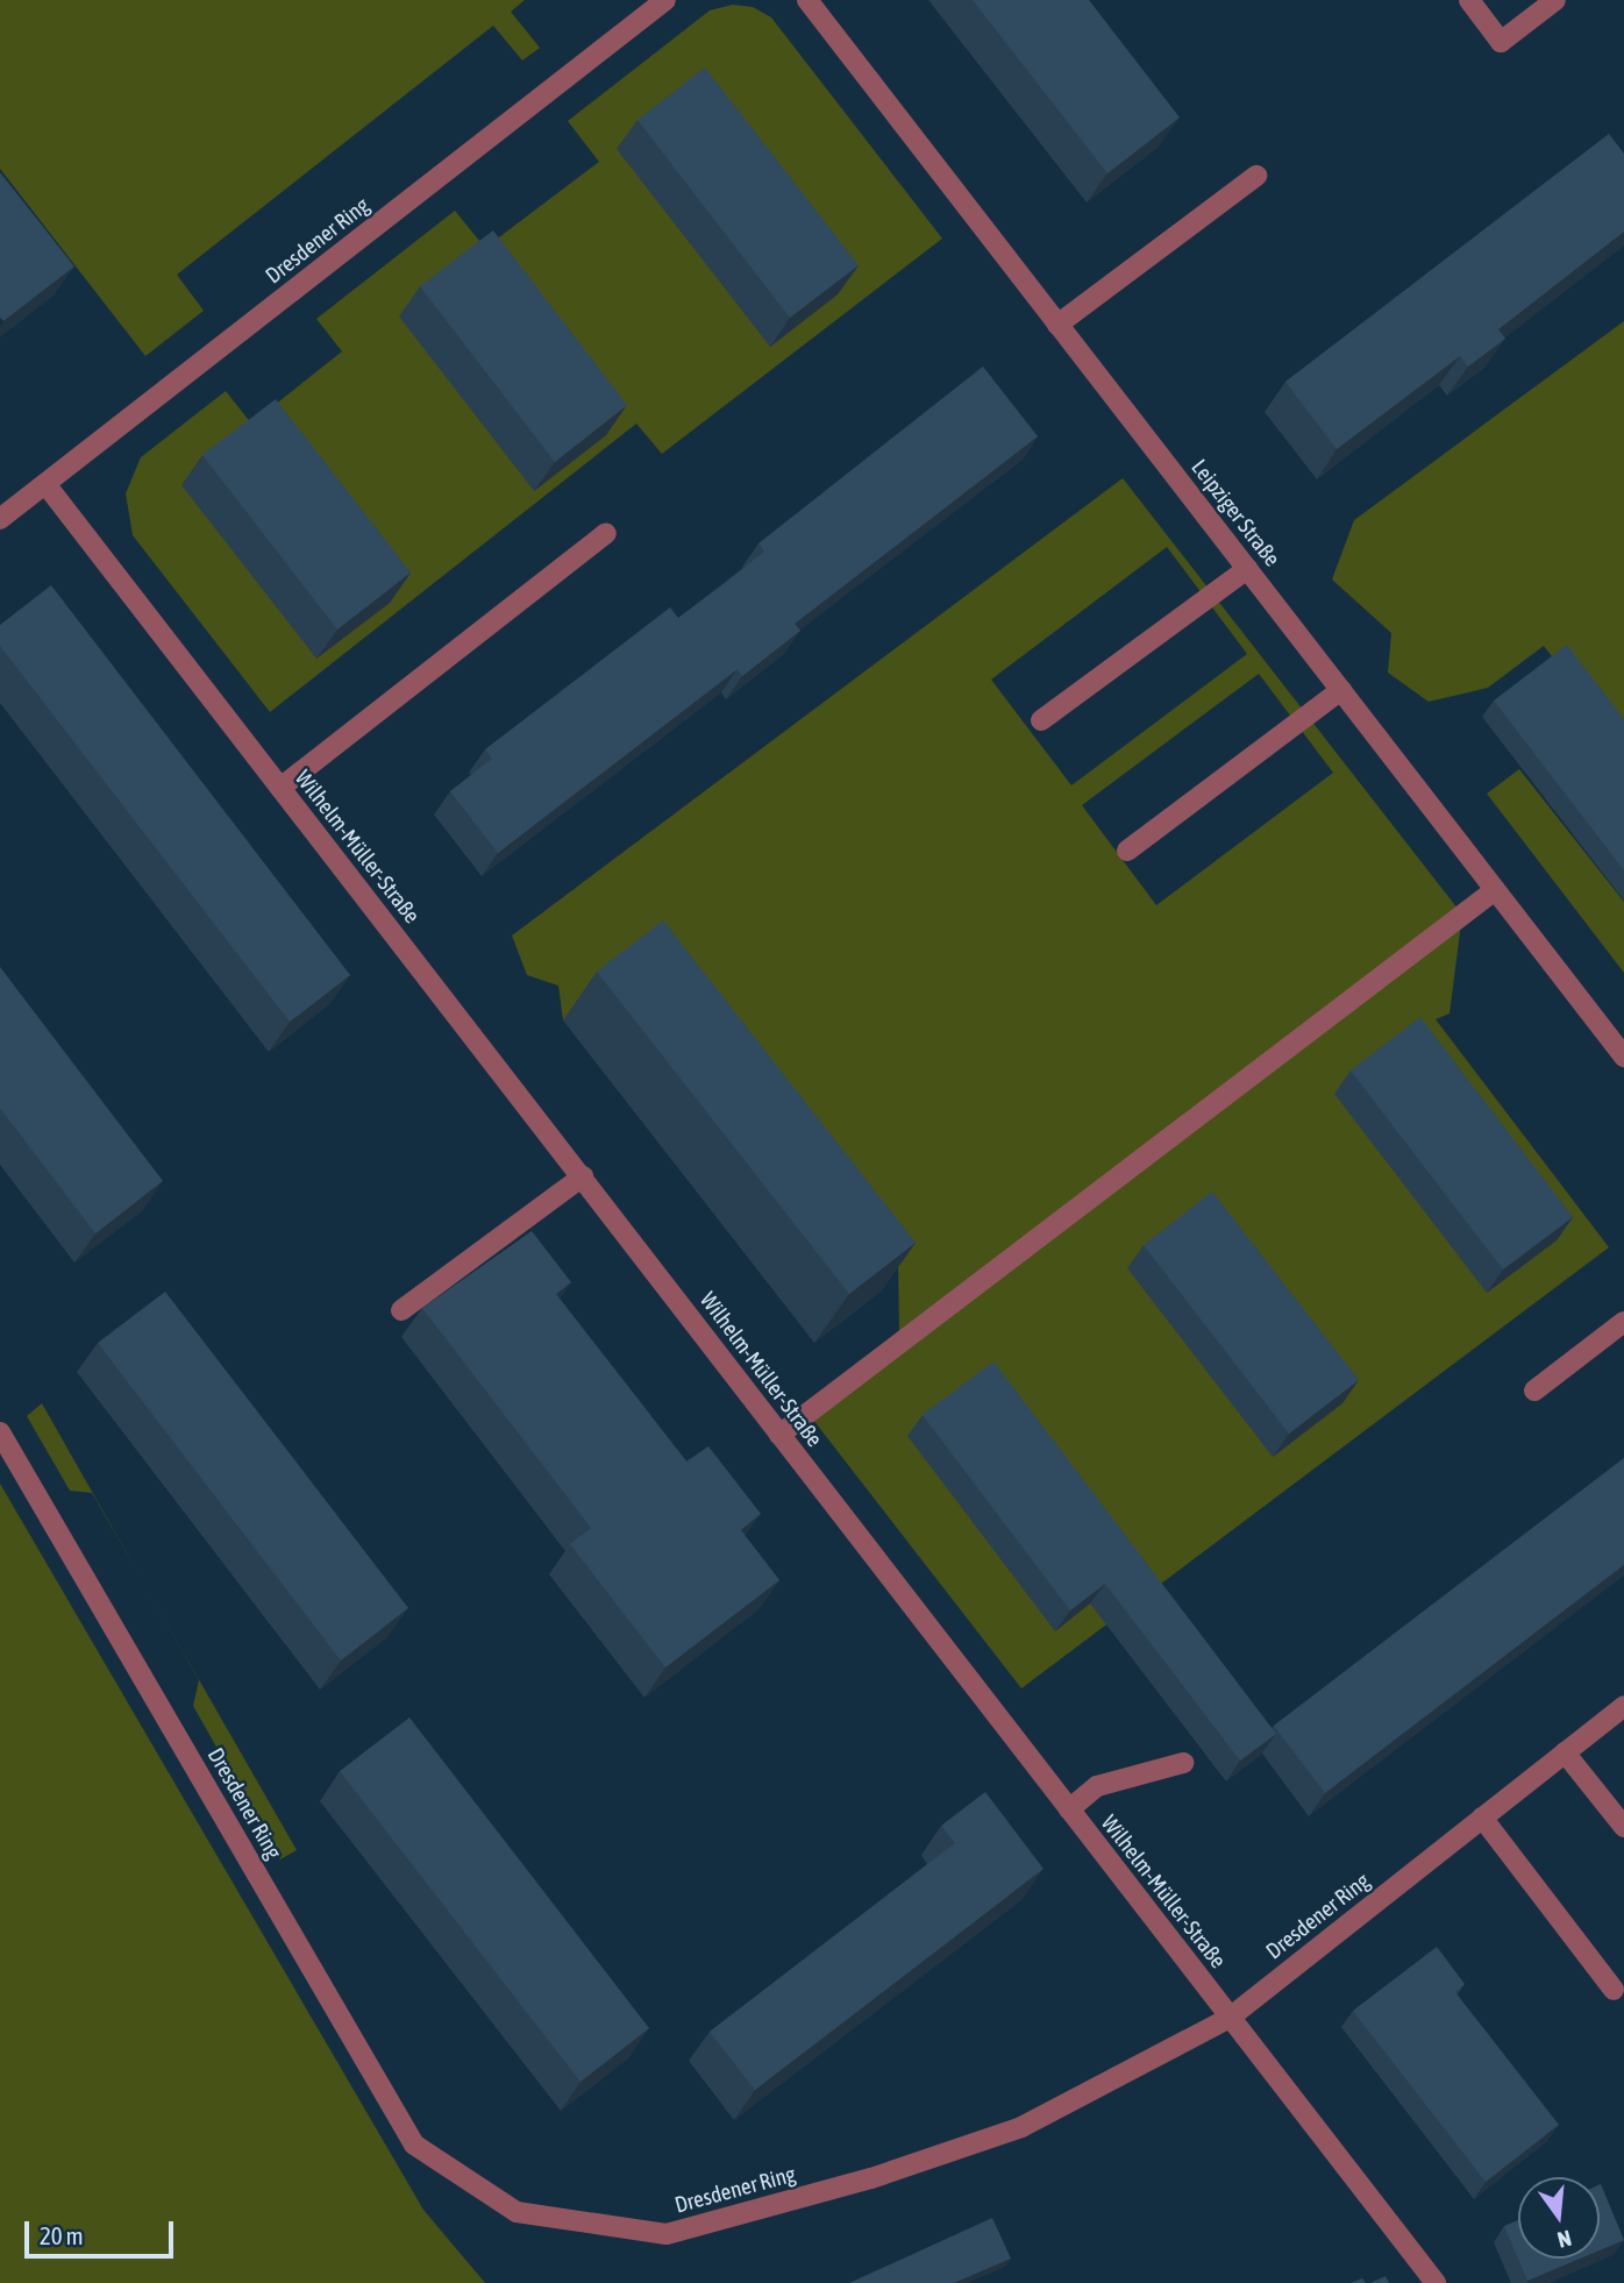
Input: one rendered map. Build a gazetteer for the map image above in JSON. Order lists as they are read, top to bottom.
{
  "streets": {
    "street": ["Dresdener Ring", "Leipziger Straße", "Wilhelm-Müller-Straße"]
  },
  "crossings": [
    ["Dresdener Ring", "Wilhelm-Müller-Straße"]
  ],
  "scale_bar": "20 m",
  "north": "bottom"
}
